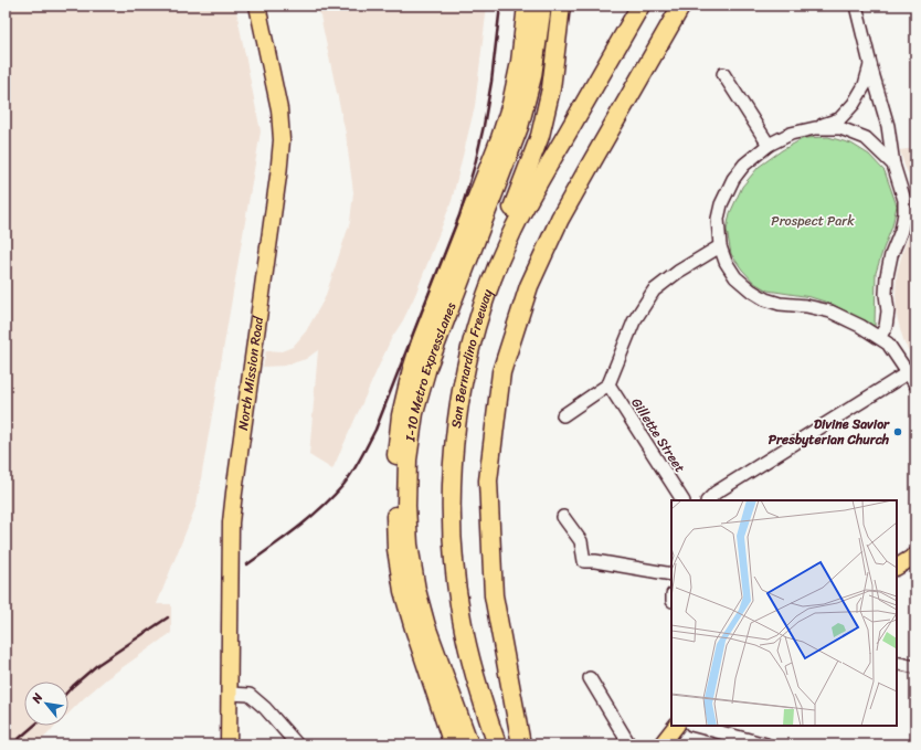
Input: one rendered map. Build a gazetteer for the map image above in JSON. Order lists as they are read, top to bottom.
{
  "streets": {
    "highway": ["San Bernardino Freeway", "I-10 Metro ExpressLanes"],
    "main road": ["North Mission Road"],
    "street": ["Gillette Street"]
  },
  "parks": ["Prospect Park"],
  "places": ["Divine Savior Presbyterian Church"],
  "north": "top left"
}
